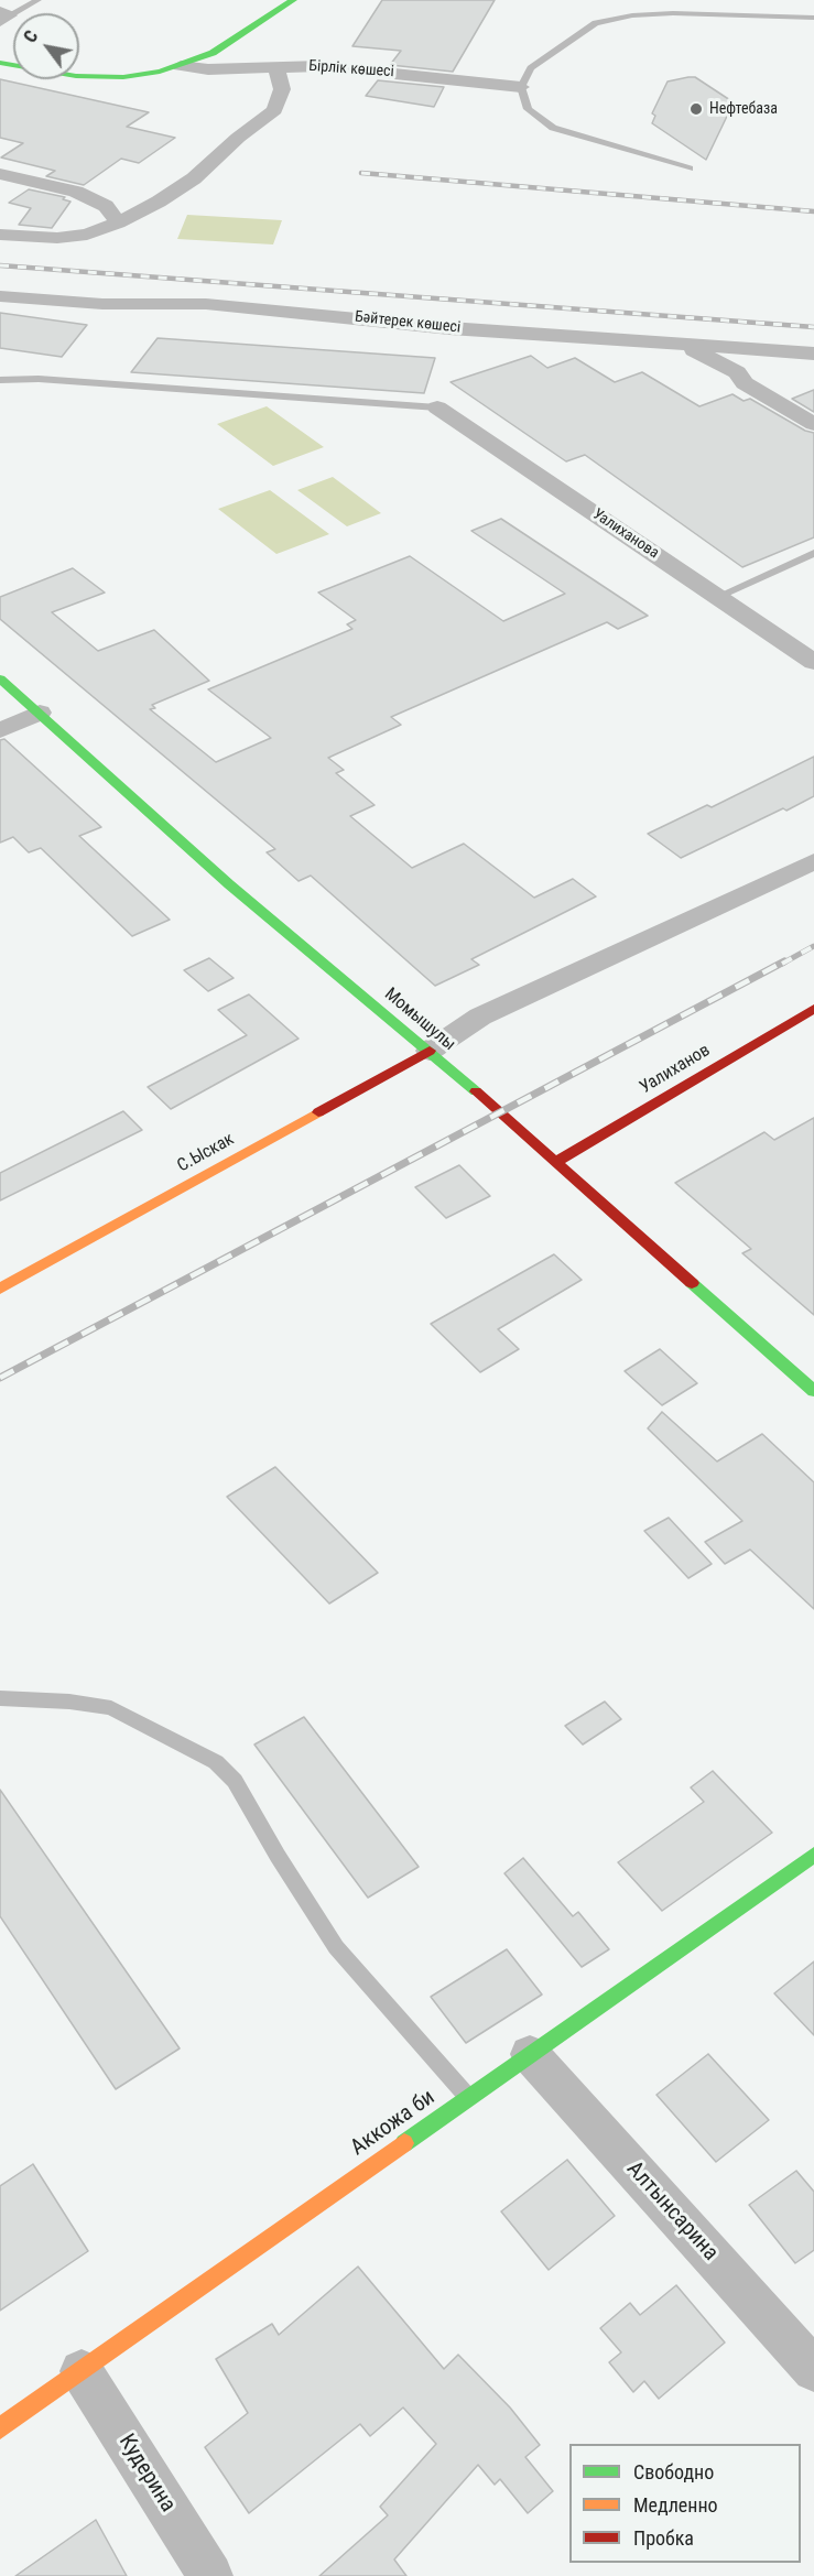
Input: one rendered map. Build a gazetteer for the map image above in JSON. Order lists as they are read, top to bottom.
{
  "streets": {
    "main road": [
      "Момышулы",
      "Уалиханов",
      "С.Ыскак",
      "Аккожа би"
    ],
    "street": [
      "Бірлік көшесі",
      "Бәйтерек көшесі",
      "Уалиханова",
      "Алтынсарина",
      "Кудерина"
    ]
  },
  "crossings": [
    ["Момышулы", "Уалиханов"],
    ["Момышулы", "С.Ыскак"],
    ["Аккожа би", "Алтынсарина"],
    ["Аккожа би", "Кудерина"]
  ],
  "places": ["Нефтебаза"],
  "legend": ["Свободно", "Медленно", "Пробка"],
  "north": "top left"
}
